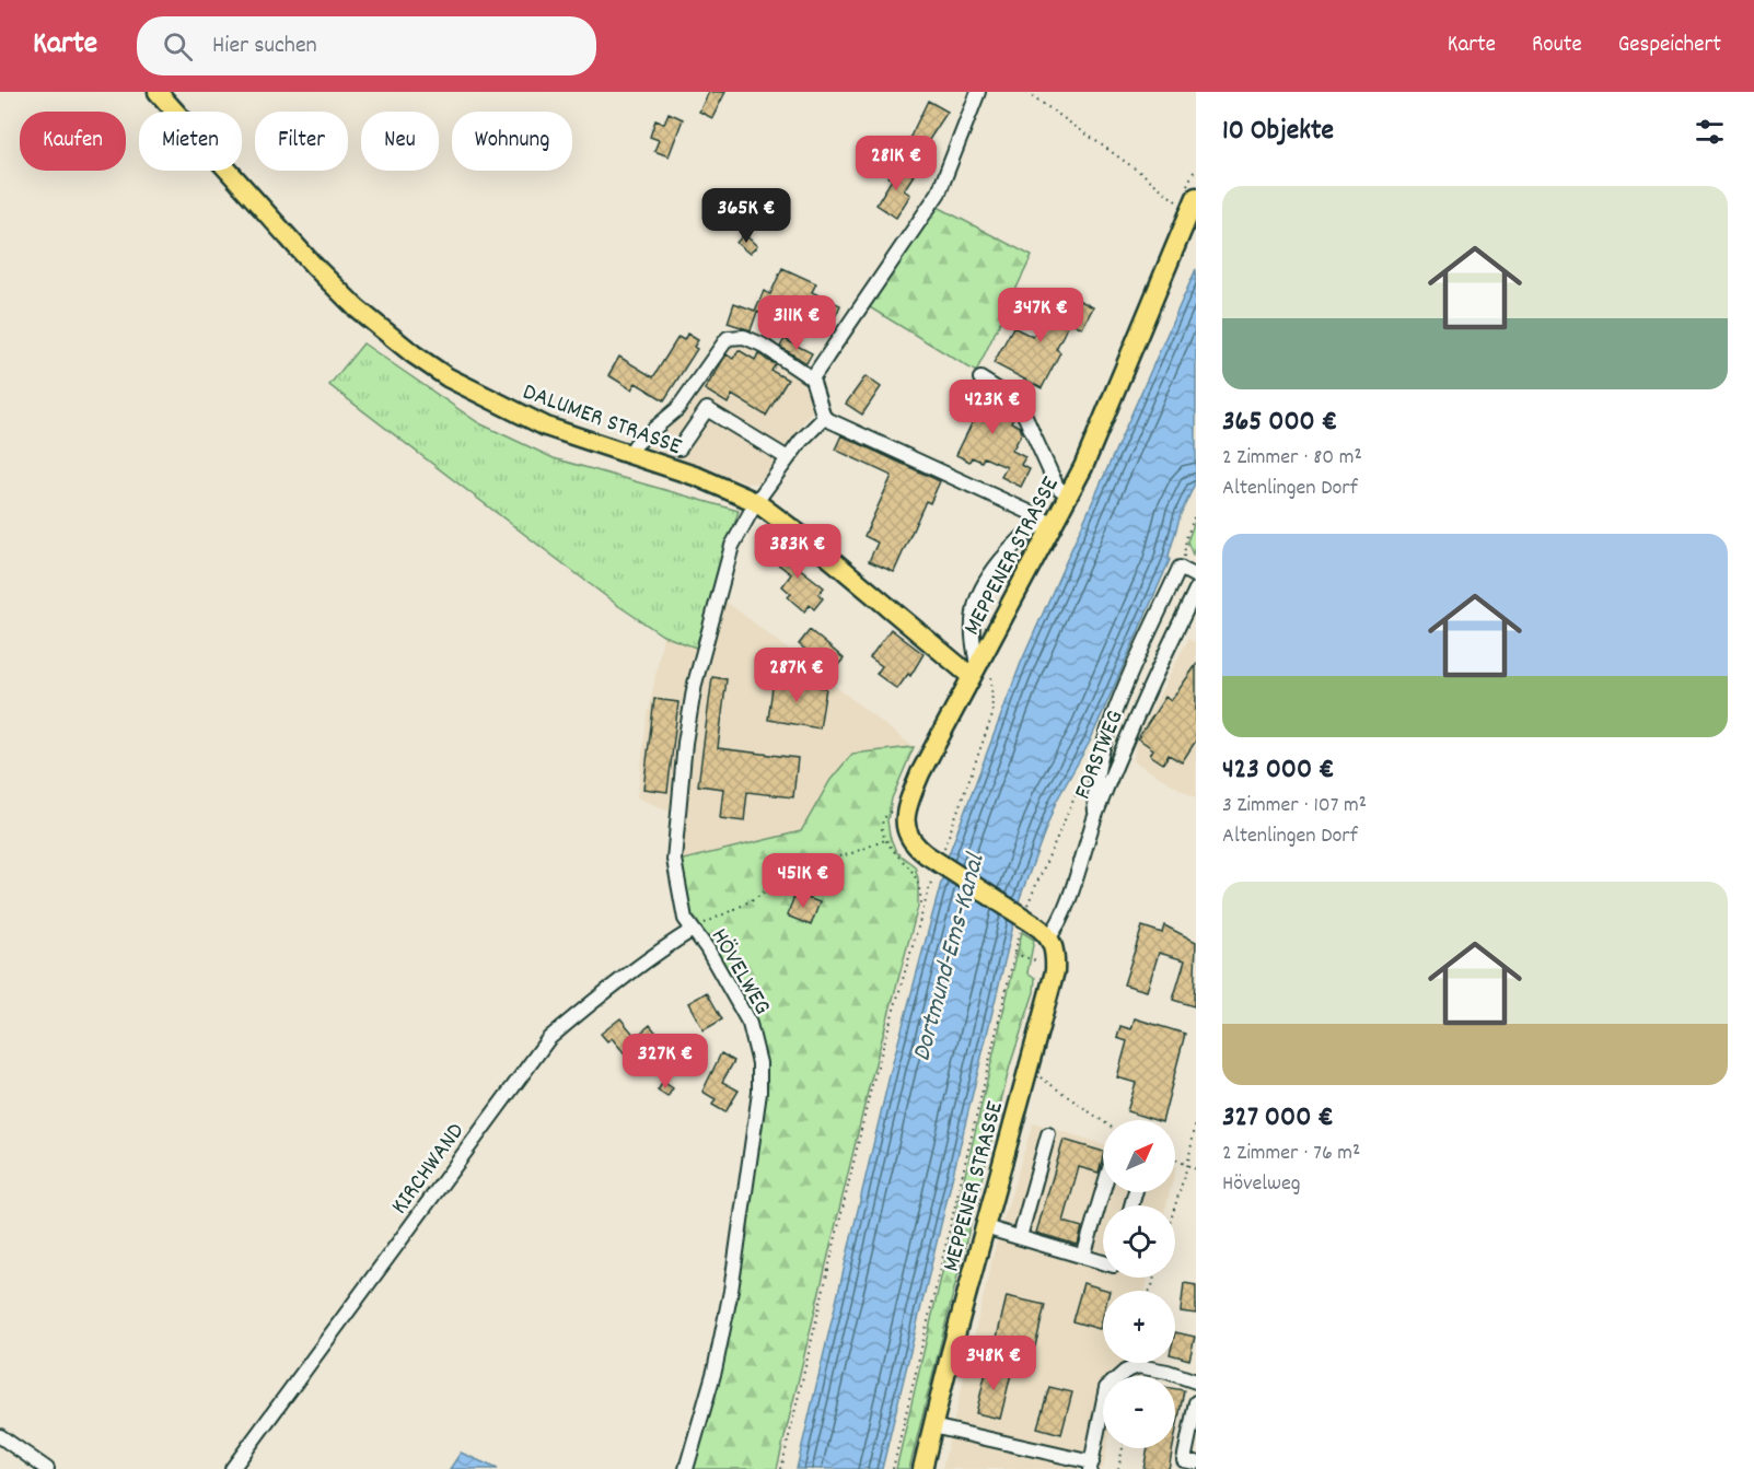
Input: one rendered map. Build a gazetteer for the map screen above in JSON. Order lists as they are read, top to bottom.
{
  "streets": {
    "main road": ["DALUMER STRASSE", "MEPPENER STRASSE"],
    "street": ["FORSTWEG", "HÖVELWEG", "KIRCHWAND"]
  },
  "crossings": [
    ["DALUMER STRASSE", "MEPPENER STRASSE"],
    ["DALUMER STRASSE", "HÖVELWEG"],
    ["MEPPENER STRASSE", "FORSTWEG"],
    ["HÖVELWEG", "KIRCHWAND"]
  ],
  "water": ["Dortmund-Ems-Kanal"],
  "north": "top right",
  "page": {
    "header": "Karte",
    "search": "Hier suchen",
    "nav": ["Karte", "Route", "Gespeichert"],
    "heading": "10 Objekte",
    "chip": [
      "Kaufen",
      "Mieten",
      "Filter",
      "Neu",
      "Wohnung"
    ],
    "price": [
      "281K €",
      "365K €",
      "347K €",
      "311K €",
      "423K €",
      "383K €",
      "287K €",
      "451K €",
      "327K €",
      "348K €"
    ],
    "list": [
      {
        "name": "365 000 €",
        "note": "2 Zimmer · 80 m² · Altenlingen Dorf"
      },
      {
        "name": "423 000 €",
        "note": "3 Zimmer · 107 m² · Altenlingen Dorf"
      },
      {
        "name": "327 000 €",
        "note": "2 Zimmer · 76 m² · Hövelweg"
      }
    ],
    "map_buttons": ["+", "−"]
  }
}
